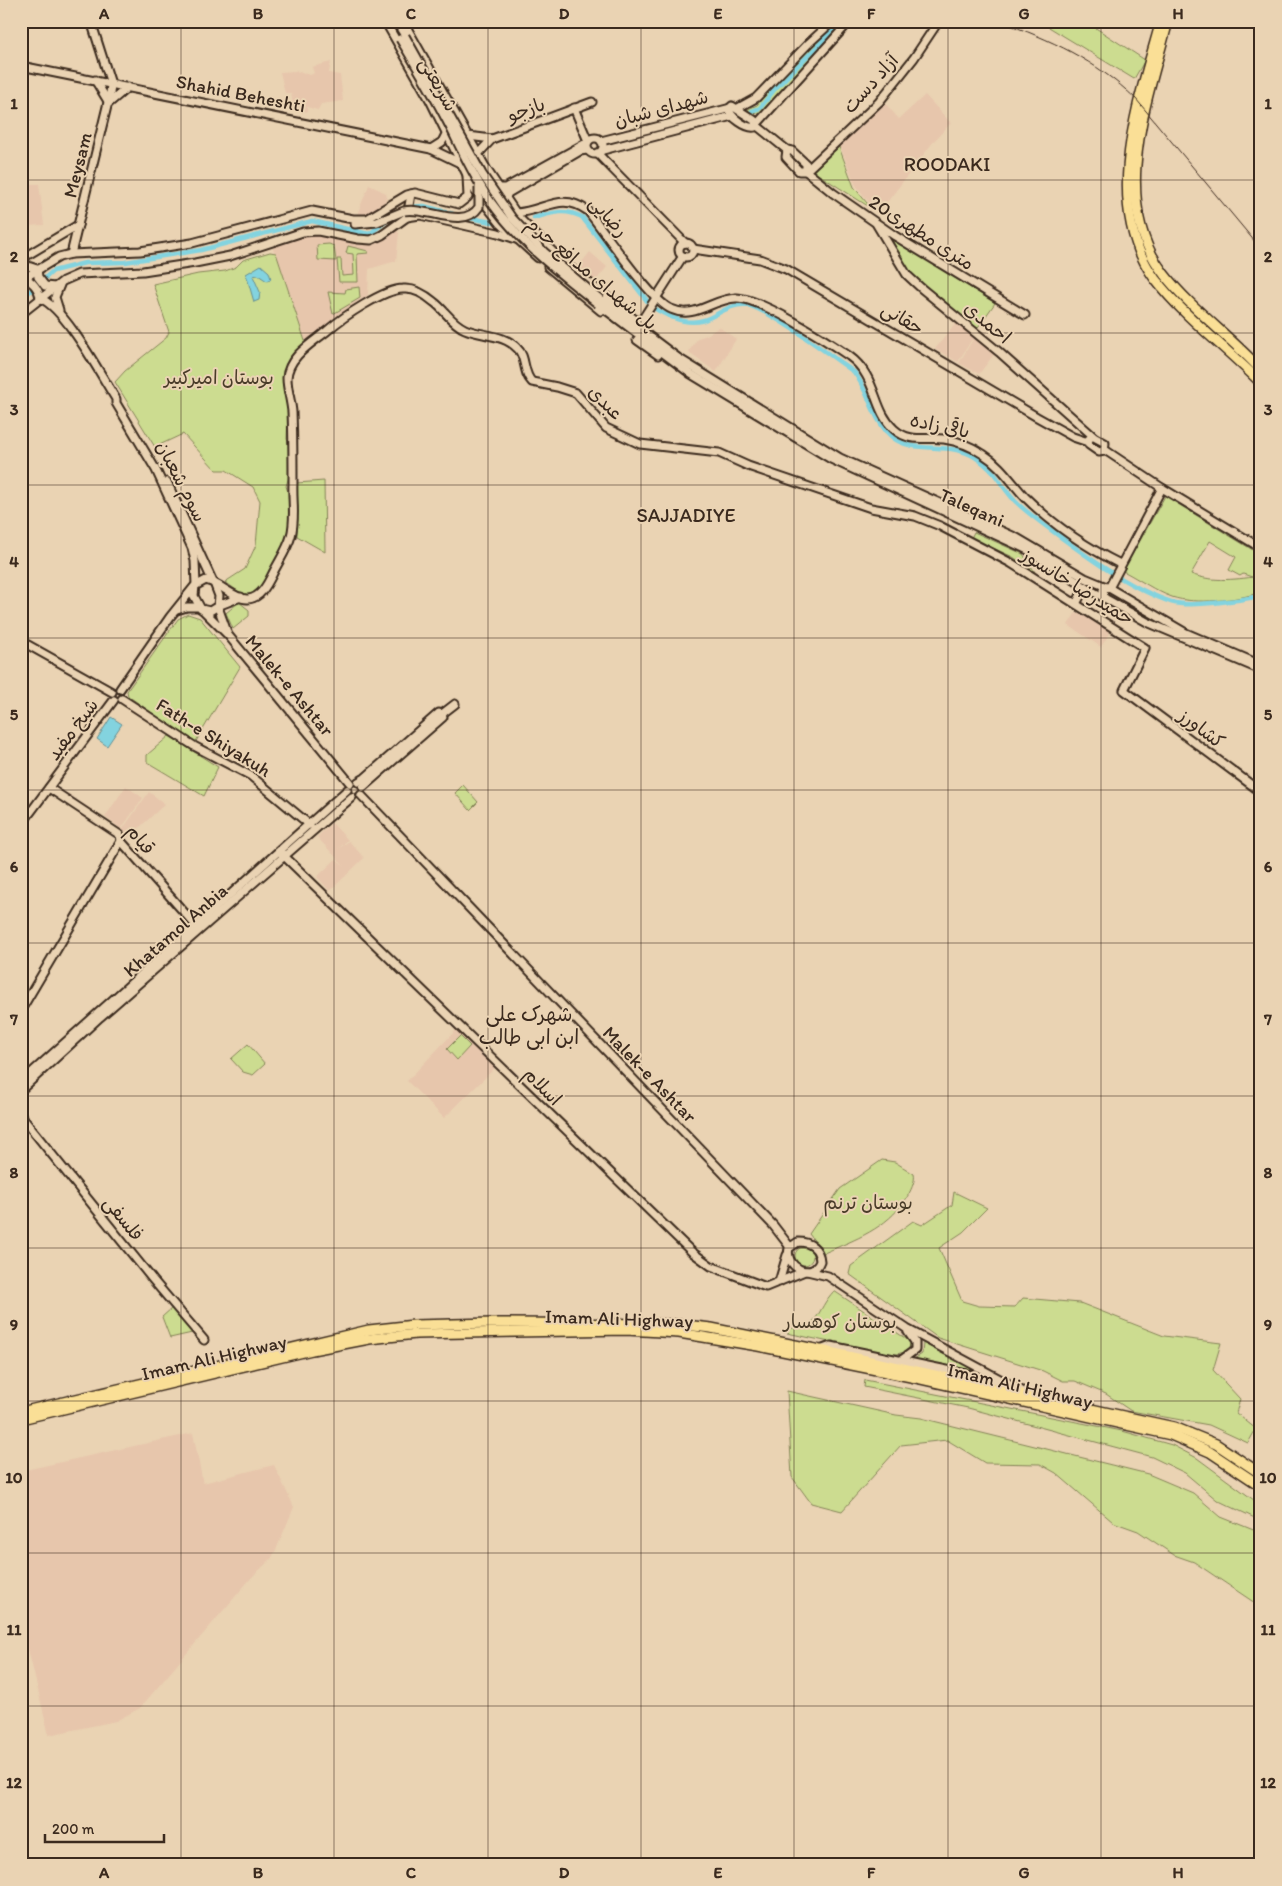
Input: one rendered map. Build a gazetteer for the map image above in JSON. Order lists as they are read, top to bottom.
{
  "streets": {
    "highway": ["Imam Ali Highway"],
    "street": [
      "آزاد دست",
      "شریعتی",
      "Shahid Beheshti",
      "شهدای شبان",
      "بازجو",
      "Meysam",
      "رضایی",
      "20متری مطهری",
      "پل شهدای مدافع حرم",
      "حقانی",
      "احمدی",
      "عبدی",
      "باقی زاده",
      "سوم شعبان",
      "Taleqani",
      "حمیدرضا خانسوز",
      "Malek-e Ashtar",
      "کشاورز",
      "شیخ مفید",
      "Fath-e Shiyakuh",
      "قیام",
      "Khatamol Anbia",
      "اسلام",
      "فلسفی"
    ]
  },
  "crossings": [
    ["آزاد دست", "20متری مطهری"],
    ["شریعتی", "Shahid Beheshti"],
    ["شریعتی", "بازجو"],
    ["شریعتی", "رضایی"],
    ["شریعتی", "پل شهدای مدافع حرم"],
    ["شریعتی", "Taleqani"],
    ["Shahid Beheshti", "بازجو"],
    ["Shahid Beheshti", "Meysam"],
    ["رضایی", "باقی زاده"],
    ["20متری مطهری", "احمدی"],
    ["پل شهدای مدافع حرم", "Taleqani"],
    ["حقانی", "احمدی"],
    ["عبدی", "حمیدرضا خانسوز"],
    ["سوم شعبان", "Malek-e Ashtar"],
    ["سوم شعبان", "شیخ مفید"],
    ["حمیدرضا خانسوز", "کشاورز"],
    ["Malek-e Ashtar", "شیخ مفید"],
    ["شیخ مفید", "قیام"],
    ["Fath-e Shiyakuh", "Khatamol Anbia"],
    ["قیام", "Khatamol Anbia"],
    ["Khatamol Anbia", "اسلام"]
  ],
  "districts": ["ROODAKI", "SAJJADIYE", "شهرک علی ابن ابی طالب"],
  "parks": ["بوستان امیرکبیر", "بوستان ترنم", "بوستان کوهسار"],
  "scale_bar": "200 m",
  "grid": {
    "columns": [
      "A",
      "B",
      "C",
      "D",
      "E",
      "F",
      "G",
      "H"
    ],
    "rows": [
      "1",
      "2",
      "3",
      "4",
      "5",
      "6",
      "7",
      "8",
      "9",
      "10",
      "11",
      "12"
    ]
  }
}
